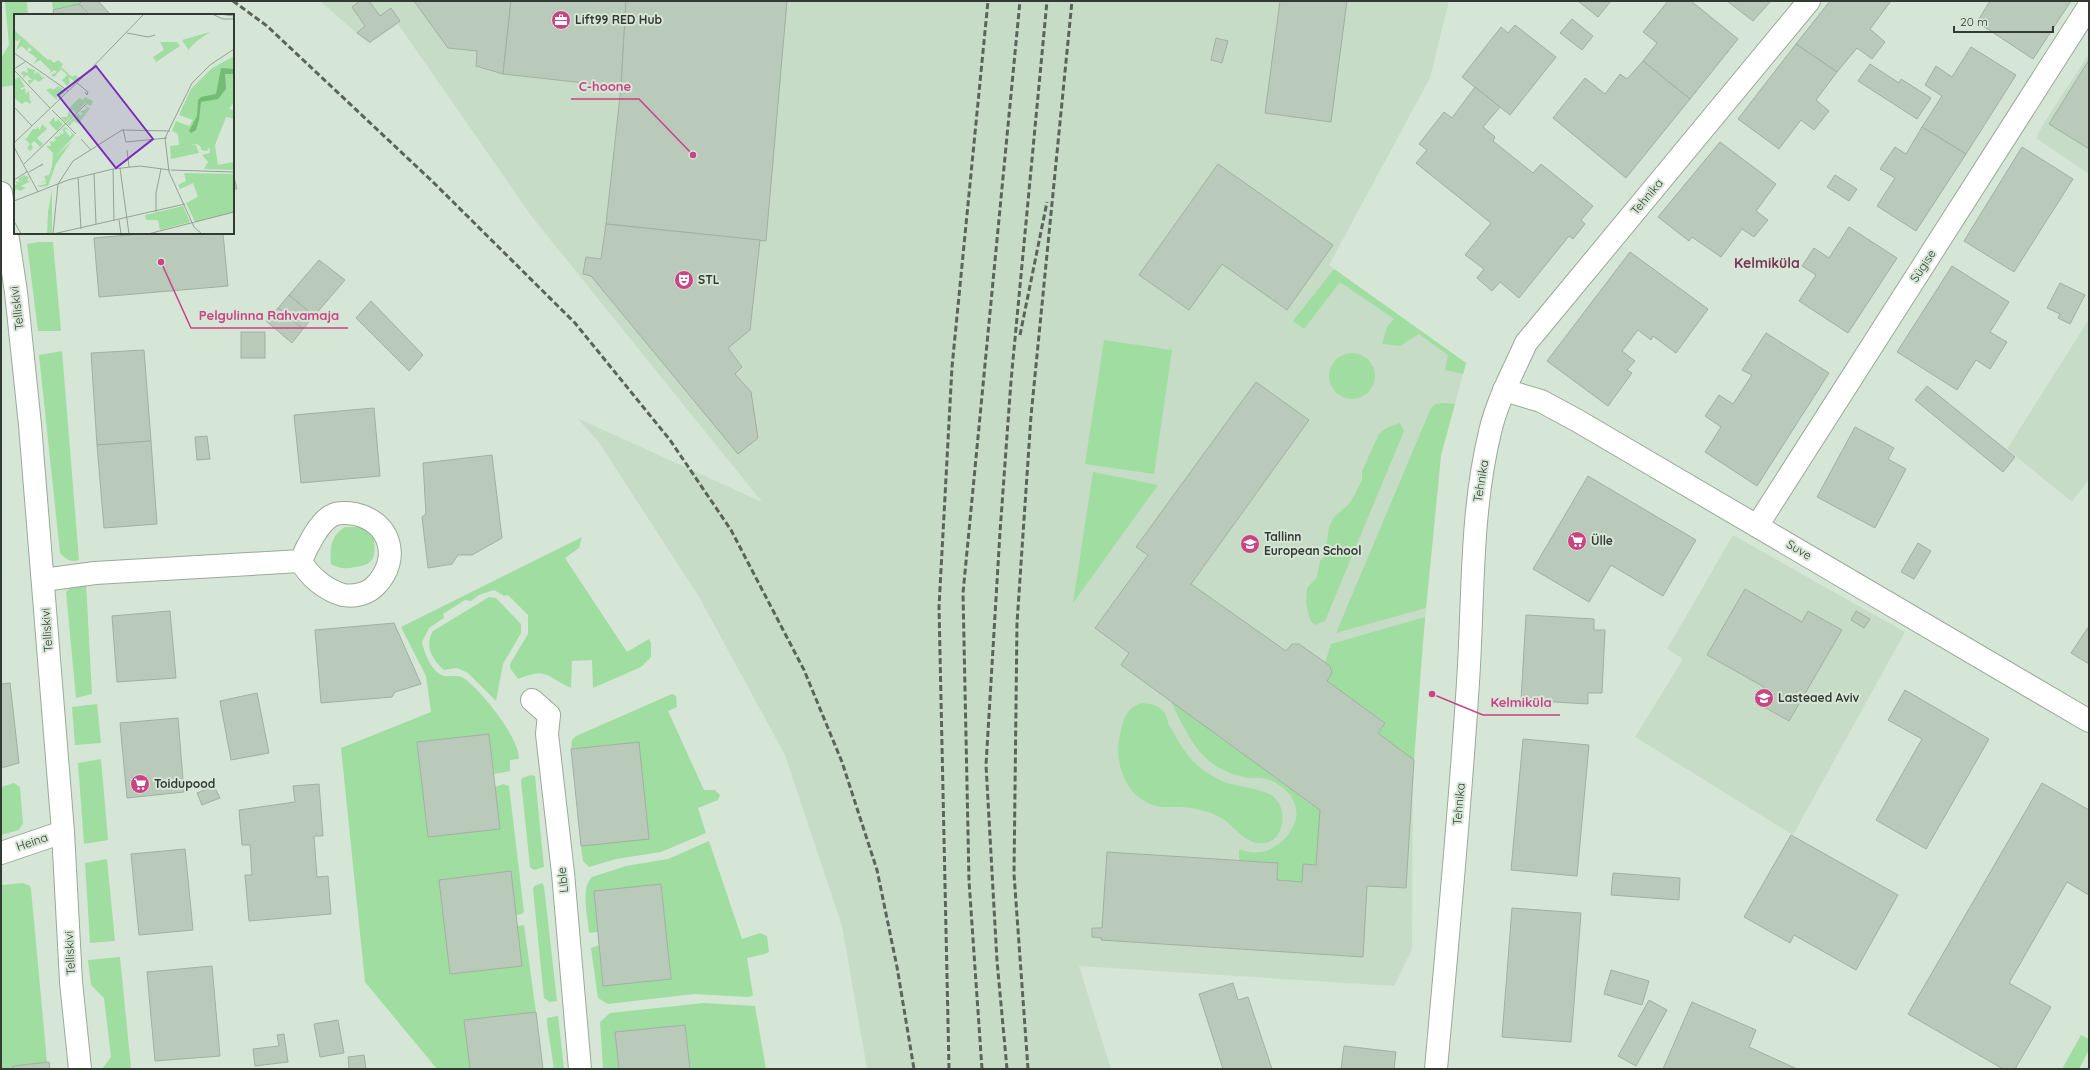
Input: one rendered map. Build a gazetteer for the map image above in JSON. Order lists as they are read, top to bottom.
{
  "streets": {
    "street": [
      "Tehnika",
      "Sügise",
      "Telliskivi",
      "Suve",
      "Heina",
      "Lible"
    ]
  },
  "crossings": [
    ["Tehnika", "Suve"],
    ["Sügise", "Suve"],
    ["Telliskivi", "Heina"]
  ],
  "districts": ["Kelmiküla"],
  "places": {
    "office": ["Lift99 RED Hub"],
    "other": ["C-hoone", "Pelgulinna Rahvamaja", "Kelmiküla"],
    "theatre": ["STL"],
    "supermarket": ["Ülle", "Toidupood"],
    "school or university": ["Tallinn European School", "Lasteaed Aviv"]
  },
  "scale_bar": "20 m"
}
